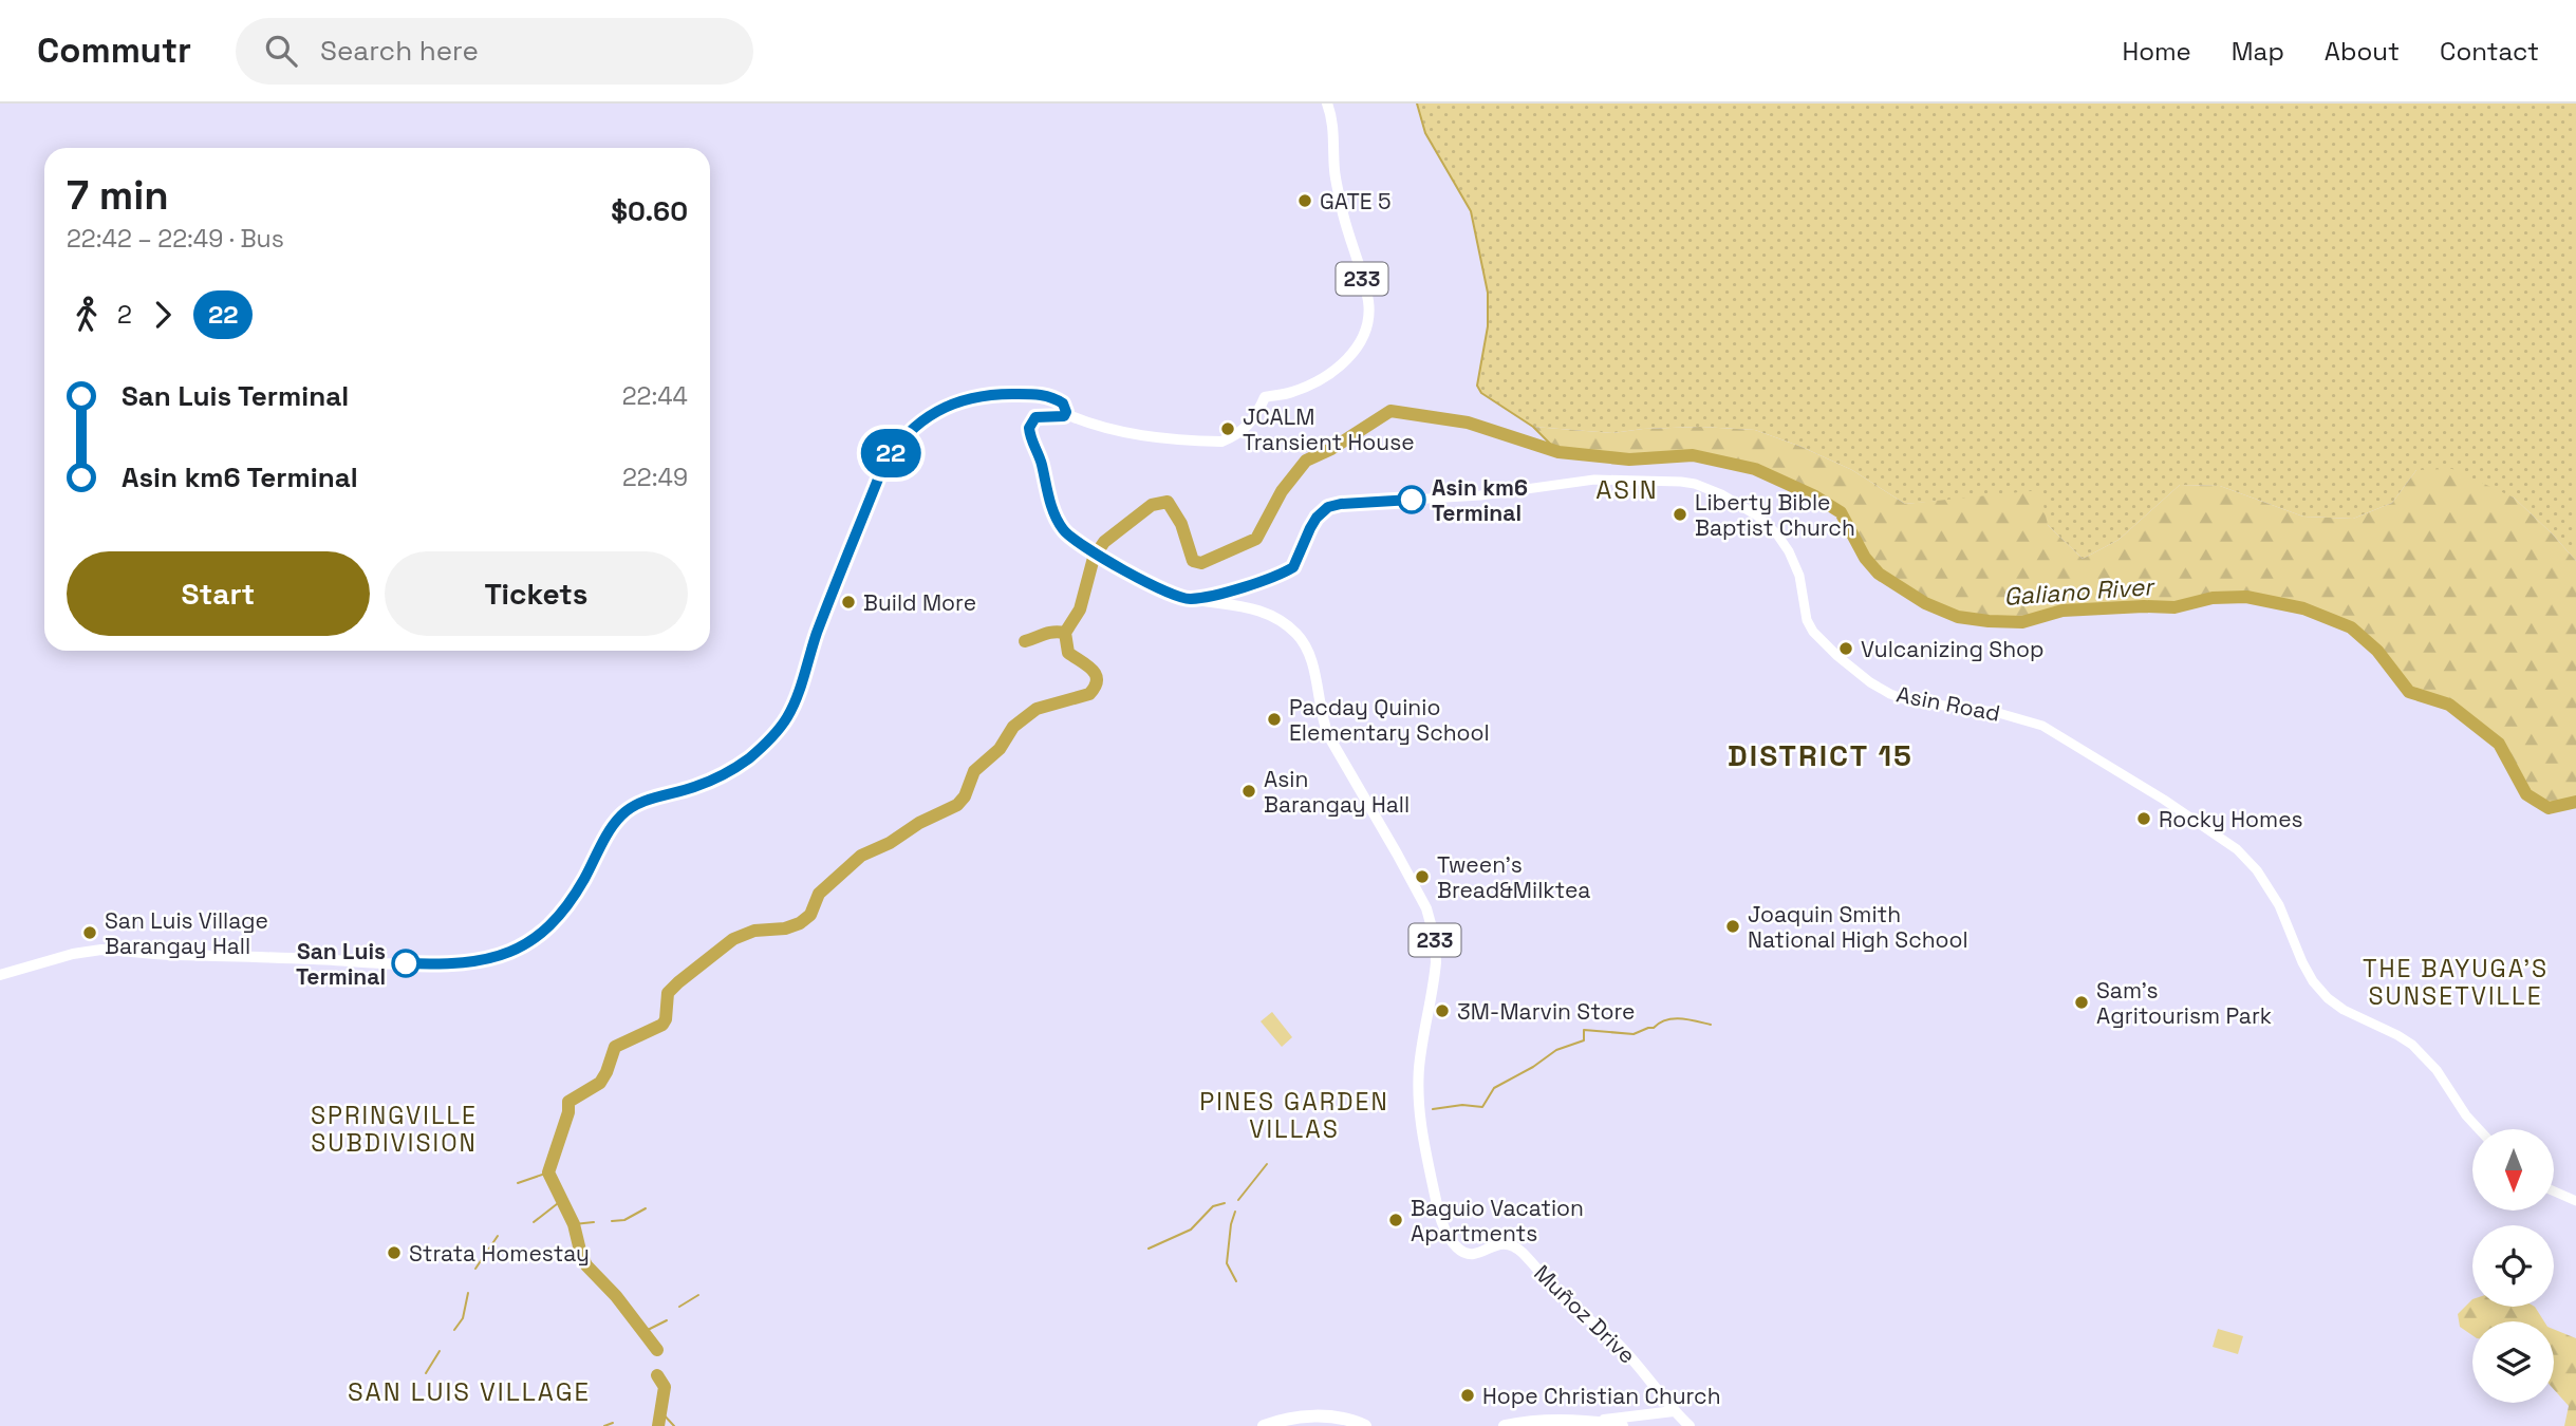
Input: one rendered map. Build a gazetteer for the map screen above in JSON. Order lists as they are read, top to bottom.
{
  "streets": {
    "main road": ["233", "Asin Road", "Muñoz Drive"]
  },
  "crossings": [
    ["233", "Asin Road"],
    ["233", "Muñoz Drive"],
    ["Asin Road", "Muñoz Drive"]
  ],
  "districts": [
    "ASIN",
    "DISTRICT 15",
    "THE BAYUGA'S SUNSETVILLE",
    "PINES GARDEN VILLAS",
    "SPRINGVILLE SUBDIVISION",
    "SAN LUIS VILLAGE"
  ],
  "water": ["Galiano River"],
  "places": [
    "GATE 5",
    "JCALM Transient House",
    "Asin km6 Terminal",
    "Liberty Bible Baptist Church",
    "Build More",
    "Vulcanizing Shop",
    "Pacday Quinio Elementary School",
    "Asin Barangay Hall",
    "Rocky Homes",
    "Tween's Bread&Milktea",
    "Joaquin Smith National High School",
    "San Luis Village Barangay Hall",
    "San Luis Terminal",
    "Sam's Agritourism Park",
    "3M-Marvin Store",
    "Baguio Vacation Apartments",
    "Strata Homestay",
    "Hope Christian Church"
  ],
  "lines": ["bus line 22"],
  "north": "bottom",
  "page": {
    "header": "Commutr",
    "search": "Search here",
    "nav": [
      "Home",
      "Map",
      "About",
      "Contact"
    ],
    "on_map": "22",
    "heading": ["7 min", "22:42 – 22:49 · Bus", "$0.60"],
    "legs": ["2", "22"],
    "list": [
      {
        "name": "San Luis Terminal",
        "value": "22:44"
      },
      {
        "name": "Asin km6 Terminal",
        "value": "22:49"
      }
    ],
    "buttons": ["Start", "Tickets"]
  }
}
